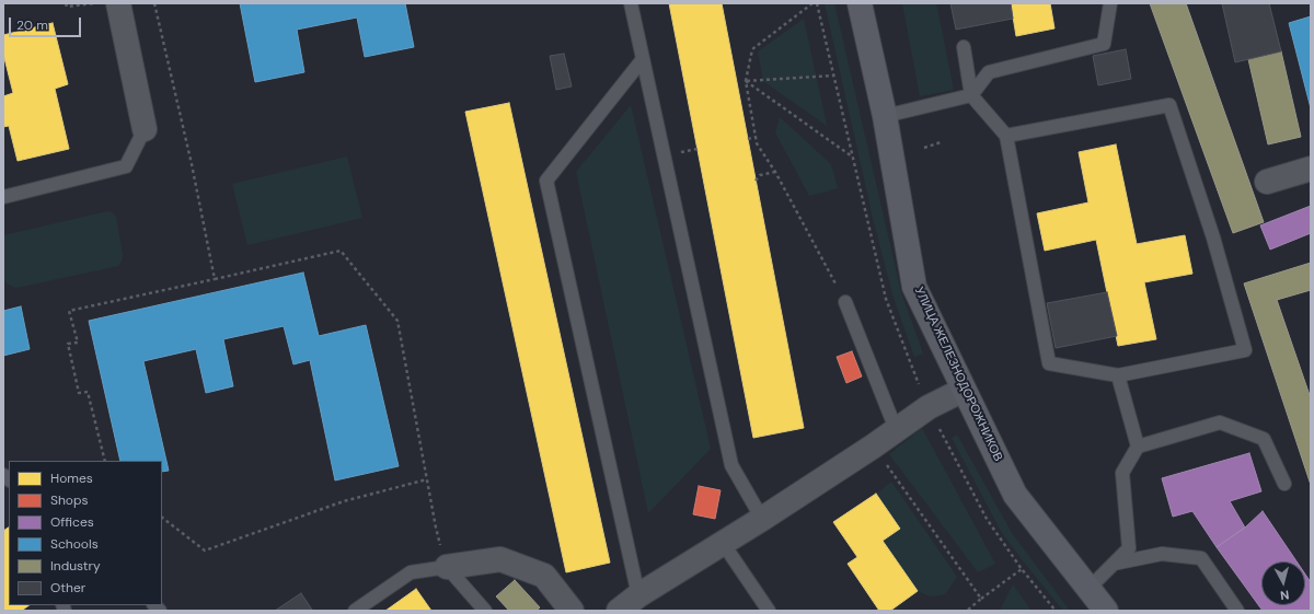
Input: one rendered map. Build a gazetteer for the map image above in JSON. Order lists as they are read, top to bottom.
{
  "streets": {
    "street": ["УЛИЦА ЖЕЛЕЗНОДОРОЖНИКОВ"]
  },
  "legend": [
    "Homes",
    "Shops",
    "Offices",
    "Schools",
    "Industry",
    "Other"
  ],
  "scale_bar": "20 m",
  "north": "bottom"
}
